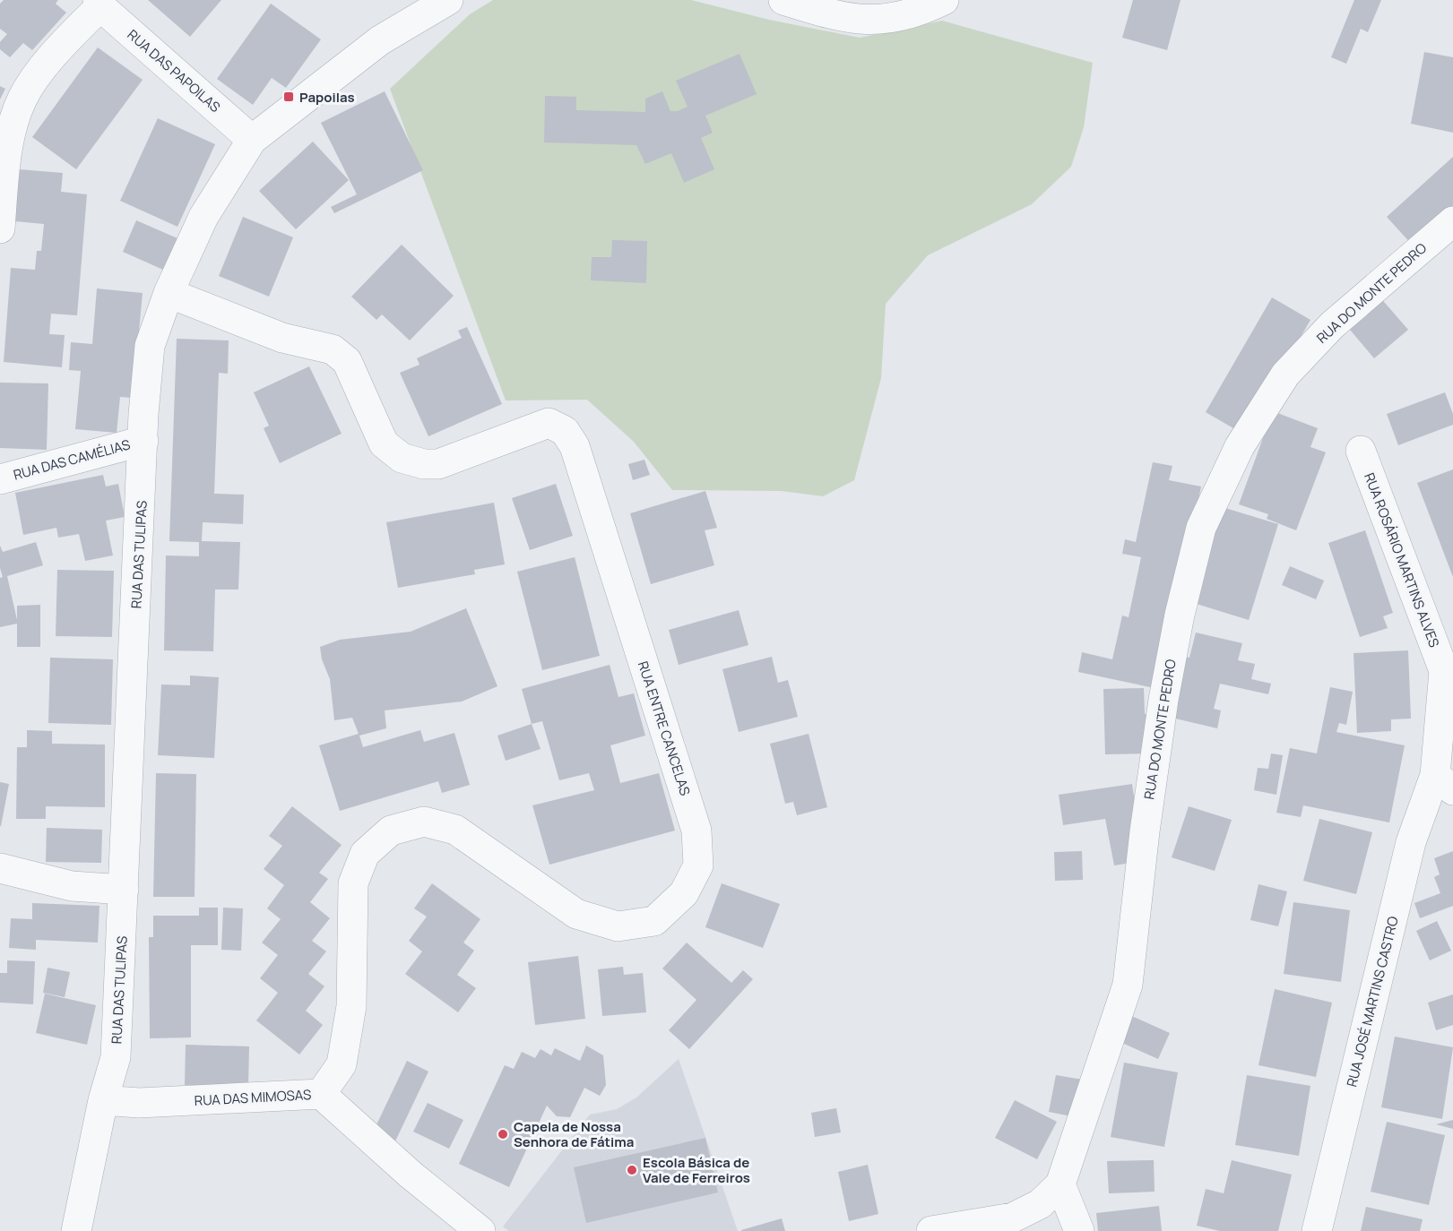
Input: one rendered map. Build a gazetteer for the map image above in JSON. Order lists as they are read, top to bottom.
{
  "streets": {
    "street": [
      "RUA DAS PAPOILAS",
      "RUA DO MONTE PEDRO",
      "RUA DAS CAMÉLIAS",
      "RUA DAS TULIPAS",
      "RUA ROSÁRIO MARTINS ALVES",
      "RUA ENTRE CANCELAS",
      "RUA JOSÉ MARTINS CASTRO",
      "RUA DAS MIMOSAS"
    ]
  },
  "crossings": [
    ["RUA DAS PAPOILAS", "RUA DAS TULIPAS"],
    ["RUA DAS CAMÉLIAS", "RUA DAS TULIPAS"],
    ["RUA DAS TULIPAS", "RUA ENTRE CANCELAS"],
    ["RUA DAS TULIPAS", "RUA DAS MIMOSAS"],
    ["RUA ROSÁRIO MARTINS ALVES", "RUA JOSÉ MARTINS CASTRO"],
    ["RUA ENTRE CANCELAS", "RUA DAS MIMOSAS"]
  ],
  "places": {
    "transit": ["Papoilas"],
    "other": ["Capela de Nossa Senhora de Fátima", "Escola Básica de Vale de Ferreiros"]
  }
}
